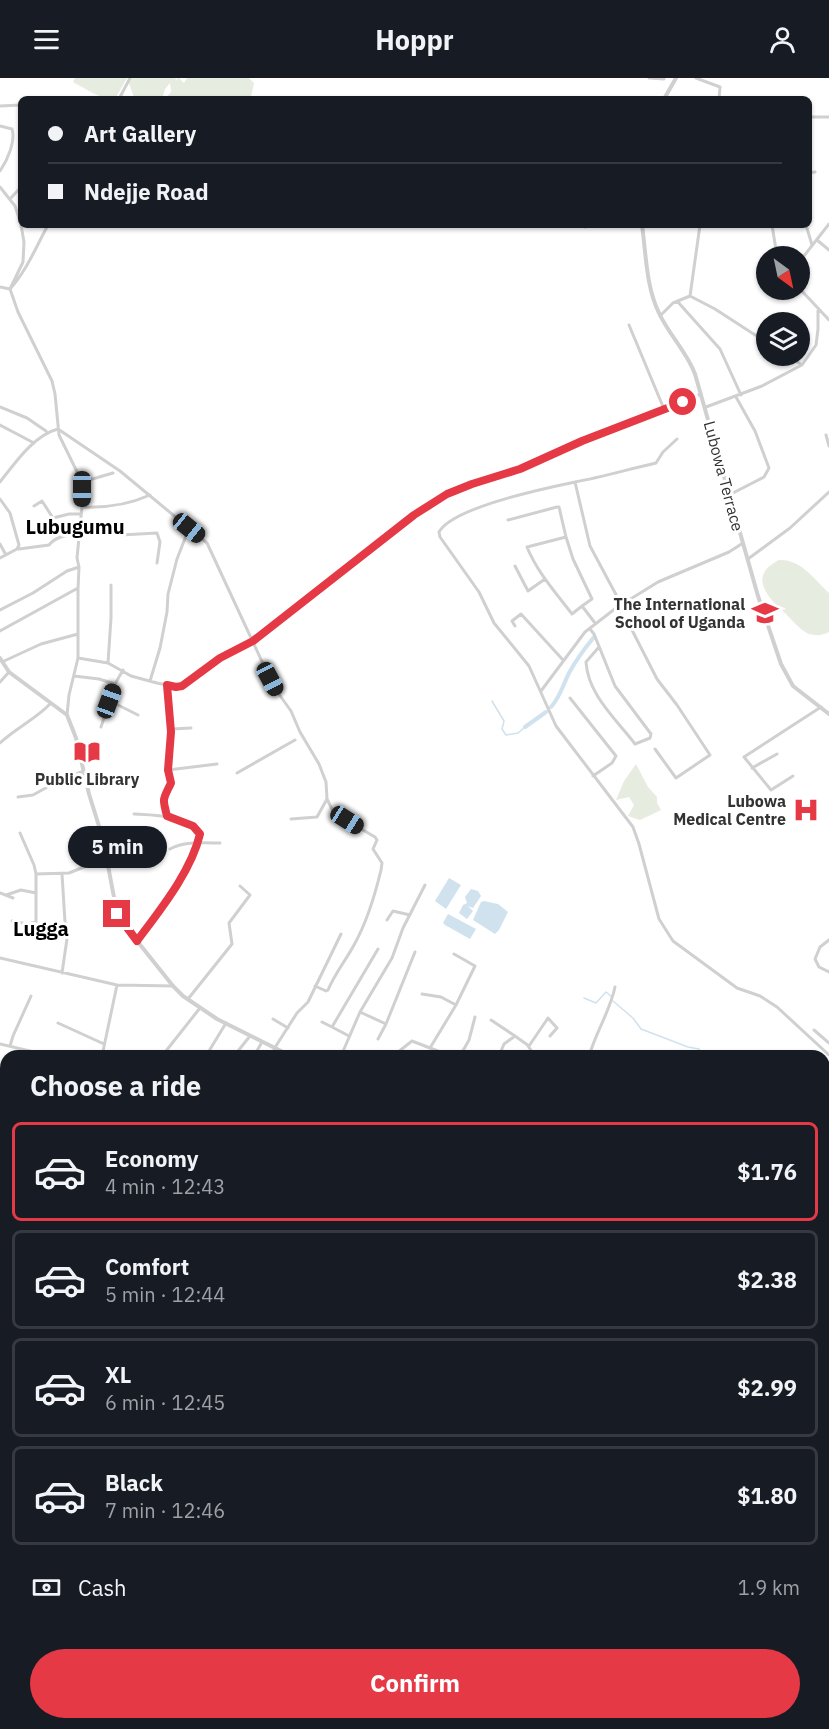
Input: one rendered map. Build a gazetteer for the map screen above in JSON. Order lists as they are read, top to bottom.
{
  "streets": {
    "street": ["Lubowa Terrace"]
  },
  "districts": ["Lubugumu", "Lugga"],
  "places": {
    "school or university": ["The International School of Uganda"],
    "library": ["Public Library"],
    "hospital": ["Lubowa Medical Centre"]
  },
  "north": "bottom right",
  "page": {
    "header": "Hoppr",
    "banner": ["Art Gallery", "Ndejje Road"],
    "bubble": "5 min",
    "heading": "Choose a ride",
    "list": [
      {
        "name": "Economy",
        "note": "4 min · 12:43",
        "value": "$1.76"
      },
      {
        "name": "Comfort",
        "note": "5 min · 12:44",
        "value": "$2.38"
      },
      {
        "name": "XL",
        "note": "6 min · 12:45",
        "value": "$2.99"
      },
      {
        "name": "Black",
        "note": "7 min · 12:46",
        "value": "$1.80"
      }
    ],
    "pay": ["Cash", "1.9 km"],
    "buttons": "Confirm"
  }
}
